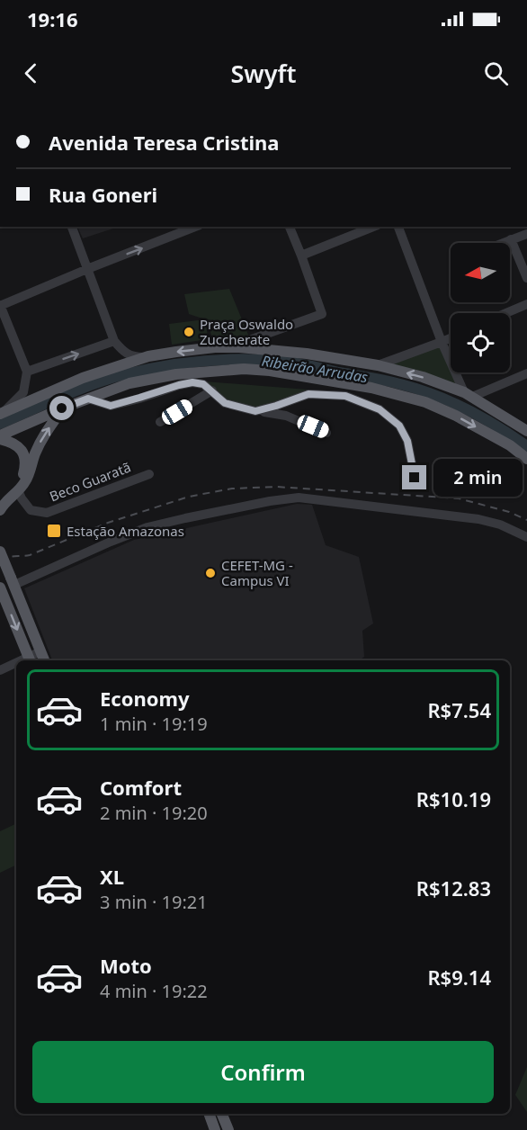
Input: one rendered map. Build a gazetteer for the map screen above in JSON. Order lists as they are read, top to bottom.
{
  "streets": {
    "street": ["Beco Guaratã"]
  },
  "water": ["Ribeirão Arrudas"],
  "places": {
    "other": ["Praça Oswaldo Zuccherate", "CEFET-MG - Campus VI"],
    "transit": ["Estação Amazonas"]
  },
  "north": "left",
  "page": {
    "status": "19:16",
    "header": "Swyft",
    "banner": ["Avenida Teresa Cristina", "Rua Goneri"],
    "bubble": "2 min",
    "list": [
      {
        "name": "Economy",
        "note": "1 min · 19:19",
        "value": "R$7.54"
      },
      {
        "name": "Comfort",
        "note": "2 min · 19:20",
        "value": "R$10.19"
      },
      {
        "name": "XL",
        "note": "3 min · 19:21",
        "value": "R$12.83"
      },
      {
        "name": "Moto",
        "note": "4 min · 19:22",
        "value": "R$9.14"
      }
    ],
    "buttons": "Confirm"
  }
}
